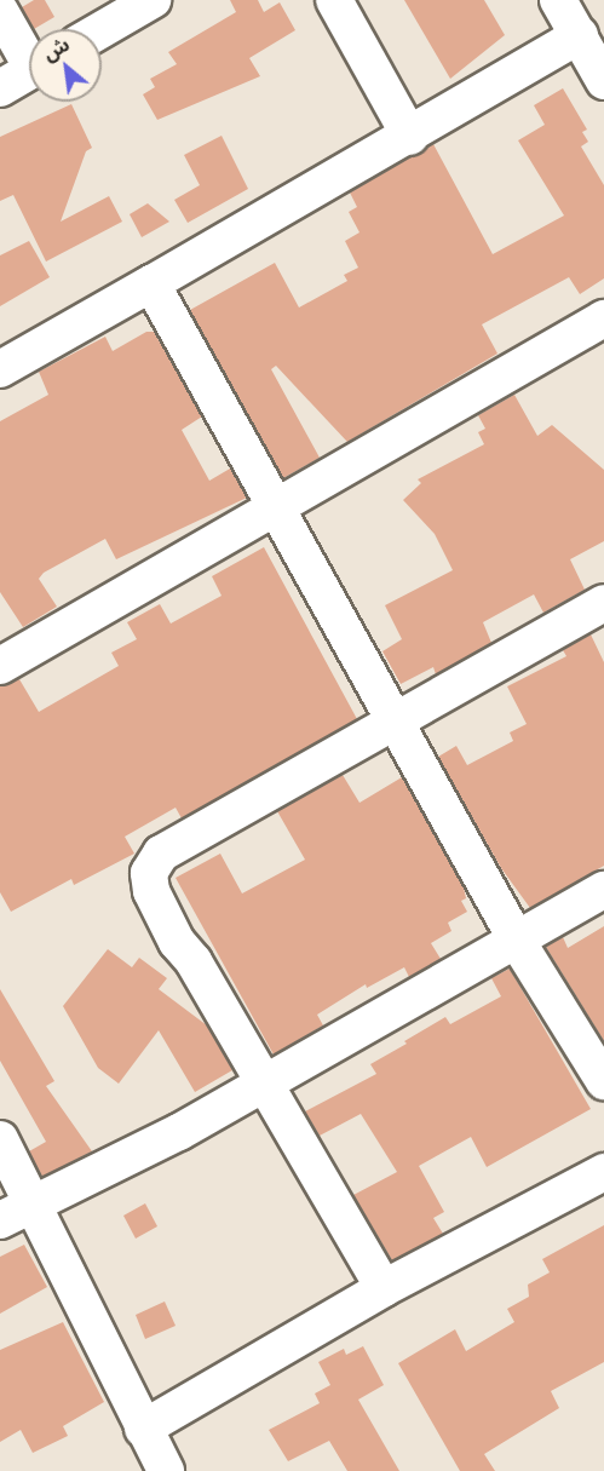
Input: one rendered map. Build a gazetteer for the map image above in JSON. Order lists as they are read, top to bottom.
{
  "north": "top left"
}
